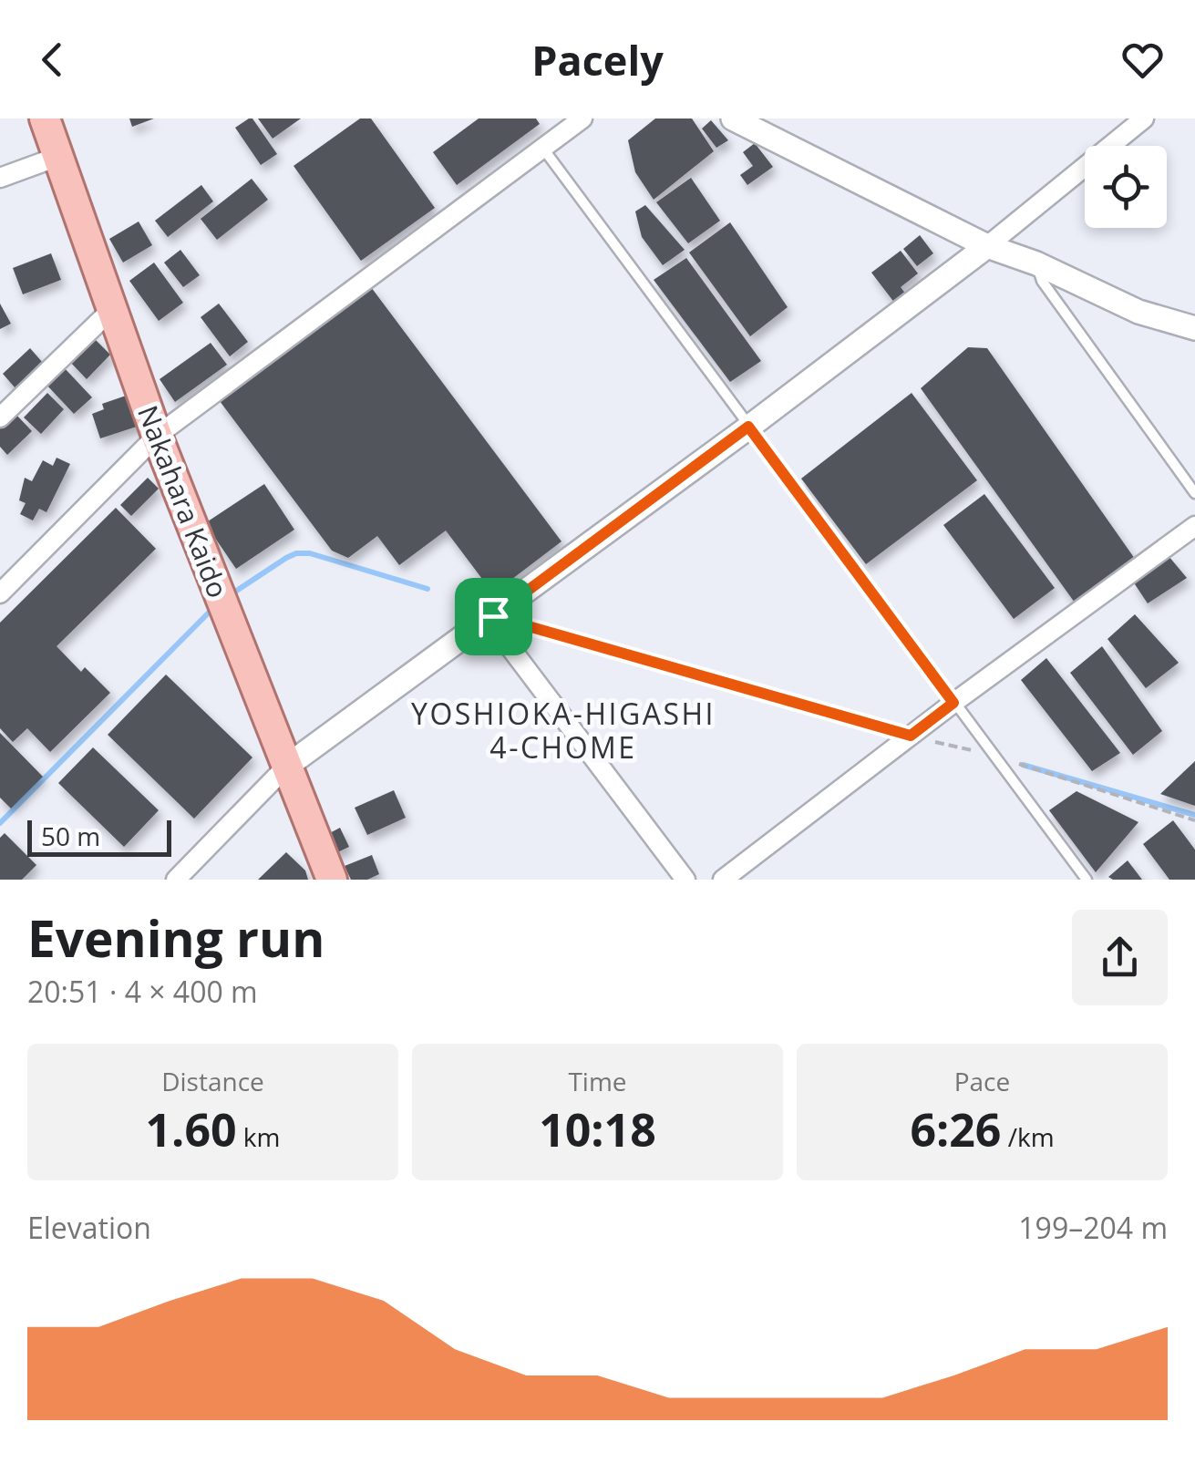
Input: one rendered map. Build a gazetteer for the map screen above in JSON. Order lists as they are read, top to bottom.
{
  "streets": {
    "main road": ["Nakahara Kaido"]
  },
  "districts": ["YOSHIOKA-HIGASHI 4-CHOME"],
  "scale_bar": "50 m",
  "page": {
    "header": "Pacely",
    "scale": "50 m",
    "heading": ["Evening run", "20:51 · 4 × 400 m"],
    "stats": [
      ["Distance", "1.60 km"],
      ["Time", "10:18"],
      ["Pace", "6:26 /km"]
    ],
    "chart": ["Elevation", "199–204 m"]
  }
}
